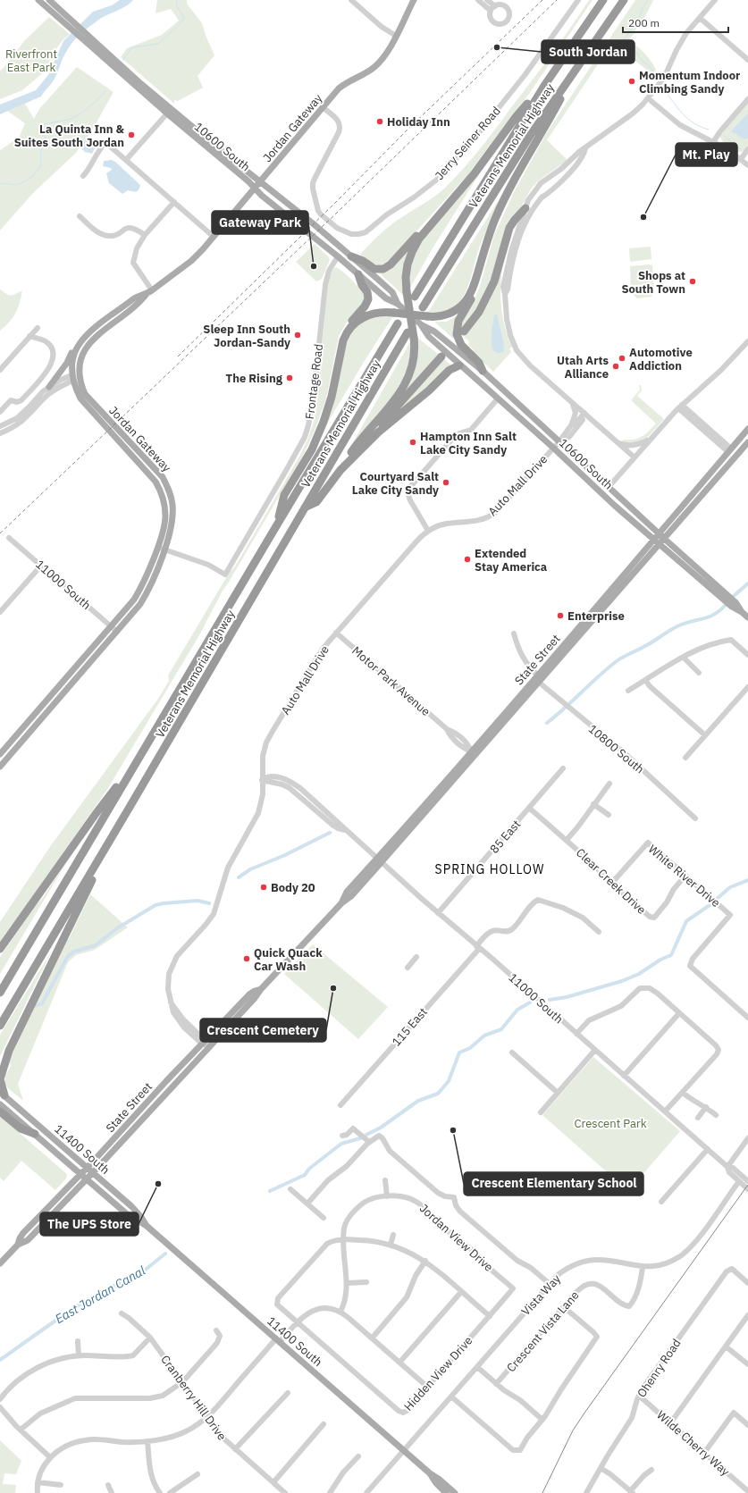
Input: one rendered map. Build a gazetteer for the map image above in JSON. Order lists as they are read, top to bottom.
{
  "streets": {
    "highway": ["Veterans Memorial Highway"],
    "main road": [
      "Jordan Gateway",
      "10600 South",
      "State Street",
      "11400 South"
    ],
    "street": [
      "Jerry Seiner Road",
      "Frontage Road",
      "Auto Mall Drive",
      "11000 South",
      "Motor Park Avenue",
      "10800 South",
      "85 East",
      "White River Drive",
      "Clear Creek Drive",
      "115 East",
      "Jordan View Drive",
      "Vista Way",
      "Crescent Vista Lane",
      "Ohenry Road",
      "Hidden View Drive",
      "Cranberry Hill Drive",
      "Wilde Cherry Way"
    ]
  },
  "crossings": [
    ["Jordan Gateway", "Jerry Seiner Road"],
    ["Jordan Gateway", "10600 South"],
    ["Jordan Gateway", "Frontage Road"],
    ["Jordan Gateway", "11000 South"],
    ["10600 South", "Frontage Road"],
    ["10600 South", "Auto Mall Drive"],
    ["10600 South", "State Street"],
    ["Auto Mall Drive", "11000 South"],
    ["Auto Mall Drive", "State Street"],
    ["Auto Mall Drive", "Motor Park Avenue"],
    ["11000 South", "State Street"],
    ["11000 South", "85 East"],
    ["11000 South", "115 East"],
    ["11000 South", "Vista Way"],
    ["State Street", "Motor Park Avenue"],
    ["State Street", "10800 South"],
    ["State Street", "11400 South"],
    ["85 East", "Clear Creek Drive"],
    ["White River Drive", "Clear Creek Drive"],
    ["11400 South", "Vista Way"],
    ["Jordan View Drive", "Hidden View Drive"],
    ["Vista Way", "Crescent Vista Lane"],
    ["Ohenry Road", "Wilde Cherry Way"]
  ],
  "districts": ["SPRING HOLLOW"],
  "water": ["East Jordan Canal"],
  "parks": ["Riverfront East Park", "Crescent Park"],
  "places": [
    "South Jordan",
    "Momentum Indoor Climbing Sandy",
    "Holiday Inn",
    "La Quinta Inn & Suites South Jordan",
    "Mt. Play",
    "Gateway Park",
    "Shops at South Town",
    "Sleep Inn South Jordan-Sandy",
    "Automotive Addiction",
    "Utah Arts Alliance",
    "The Rising",
    "Hampton Inn Salt Lake City Sandy",
    "Courtyard Salt Lake City Sandy",
    "Extended Stay America",
    "Enterprise",
    "Body 20",
    "Quick Quack Car Wash",
    "Crescent Cemetery",
    "Crescent Elementary School",
    "The UPS Store"
  ],
  "scale_bar": "200 m"
}
